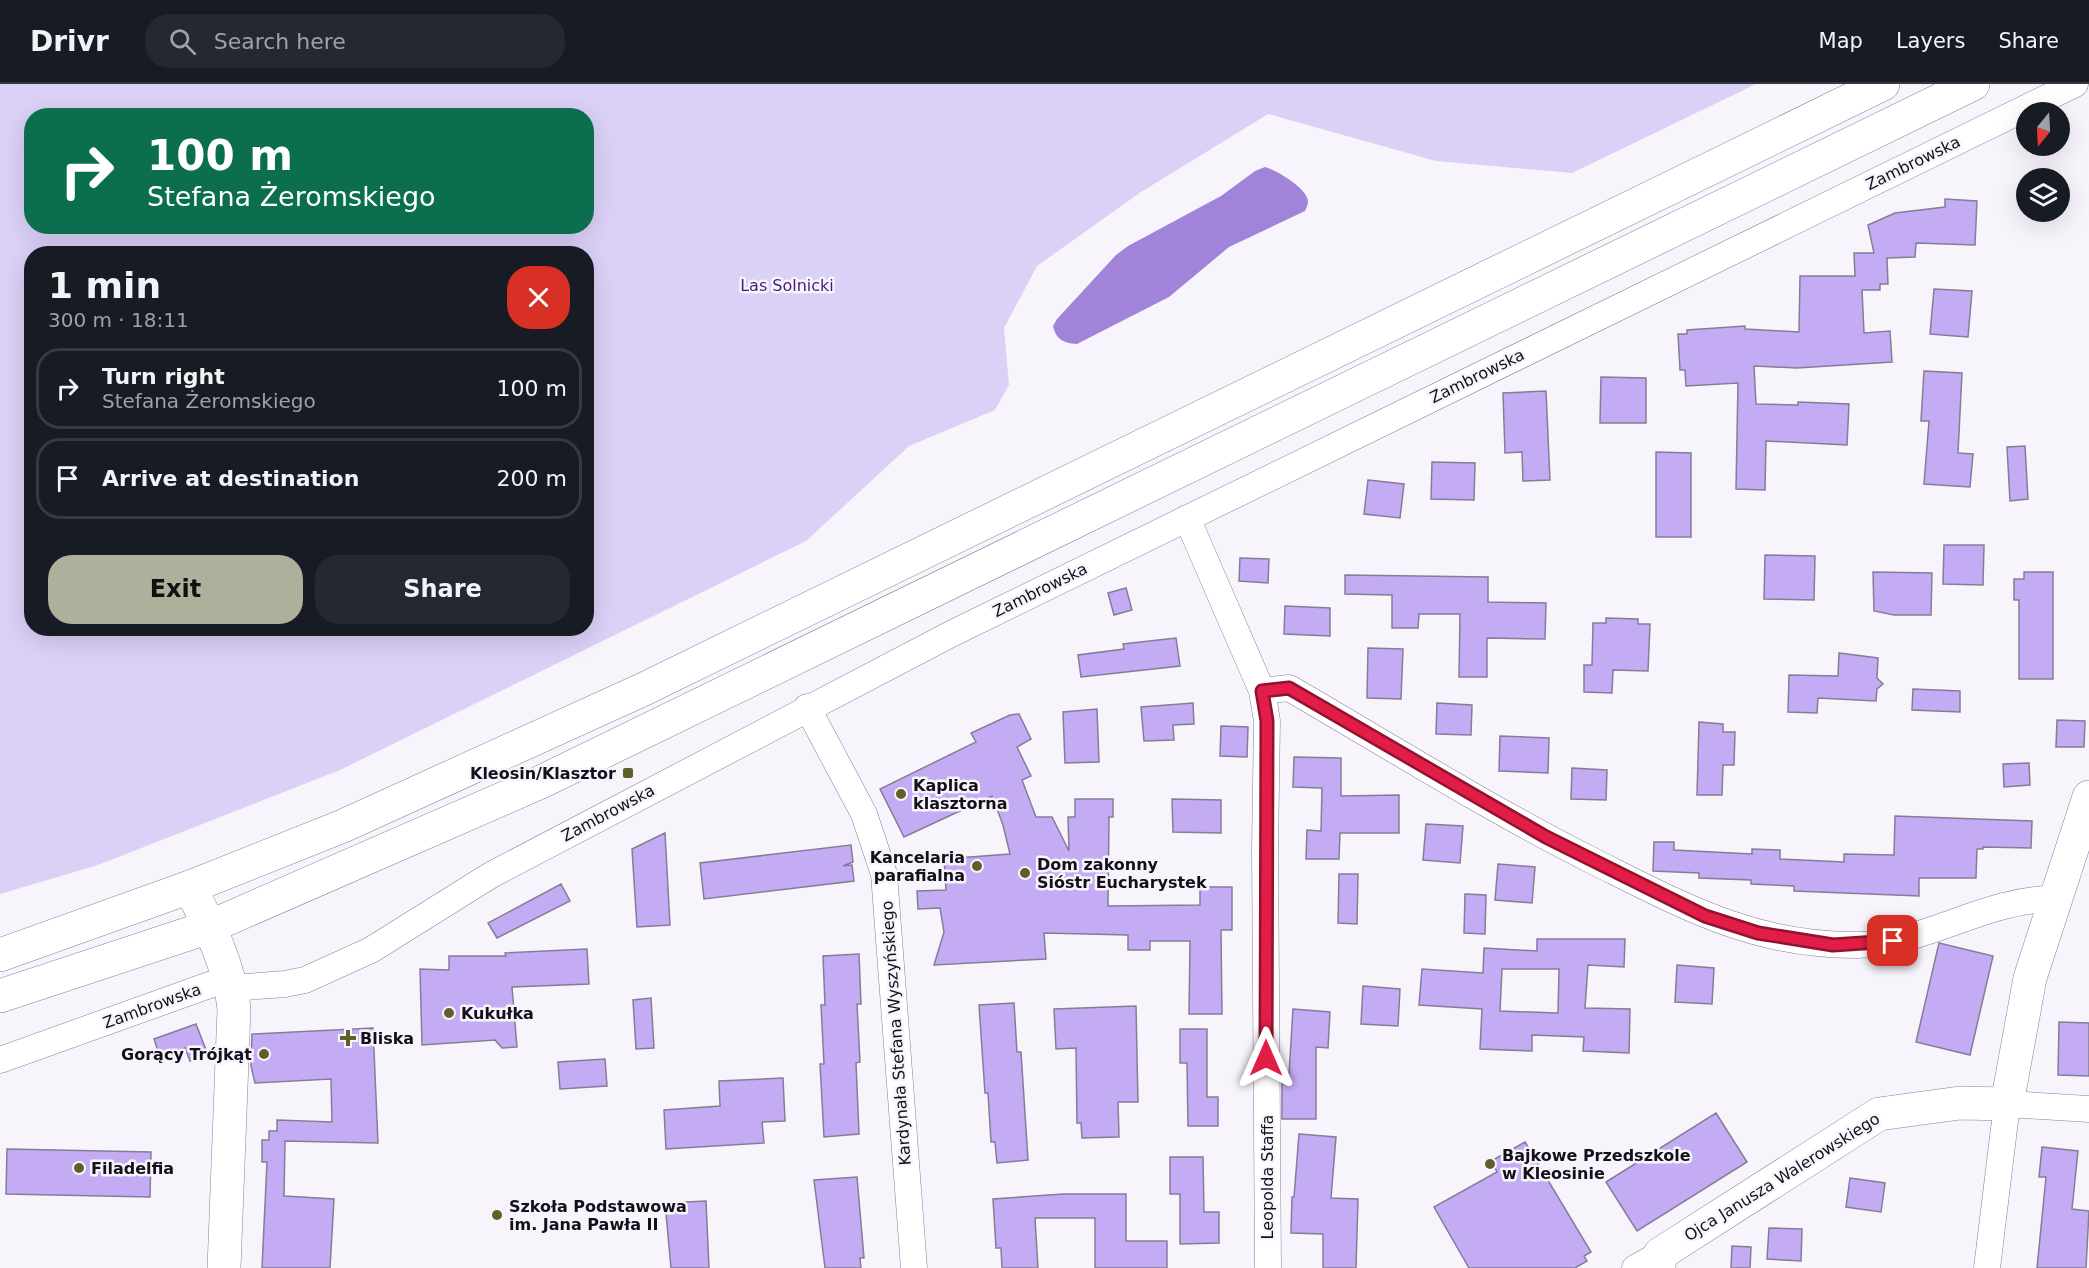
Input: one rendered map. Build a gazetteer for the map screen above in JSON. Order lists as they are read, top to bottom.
{
  "streets": {
    "main road": ["Ojca Janusza Walerowskiego"],
    "street": ["Zambrowska", "Kardynała Stefana Wyszyńskiego", "Leopolda Staffa"]
  },
  "crossings": [
    ["Zambrowska", "Kardynała Stefana Wyszyńskiego"],
    ["Zambrowska", "Leopolda Staffa"]
  ],
  "parks": ["Las Solnicki"],
  "places": {
    "transit": ["Kleosin/Klasztor"],
    "other": [
      "Kaplica klasztorna",
      "Kancelaria parafialna",
      "Dom zakonny Sióstr Eucharystek",
      "Kukułka",
      "Gorący Trójkąt",
      "Bajkowe Przedszkole w Kleosinie",
      "Filadelfia",
      "Szkoła Podstawowa im. Jana Pawła II"
    ],
    "health": ["Bliska"]
  },
  "north": "bottom",
  "page": {
    "header": "Drivr",
    "search": "Search here",
    "nav": ["Map", "Layers", "Share"],
    "turn": ["100 m", "Stefana Żeromskiego"],
    "heading": ["1 min", "300 m · 18:11"],
    "list": [
      {
        "name": "Turn right",
        "note": "Stefana Żeromskiego",
        "value": "100 m"
      },
      {
        "name": "Arrive at destination",
        "value": "200 m"
      }
    ],
    "buttons": ["Exit", "Share"]
  }
}
